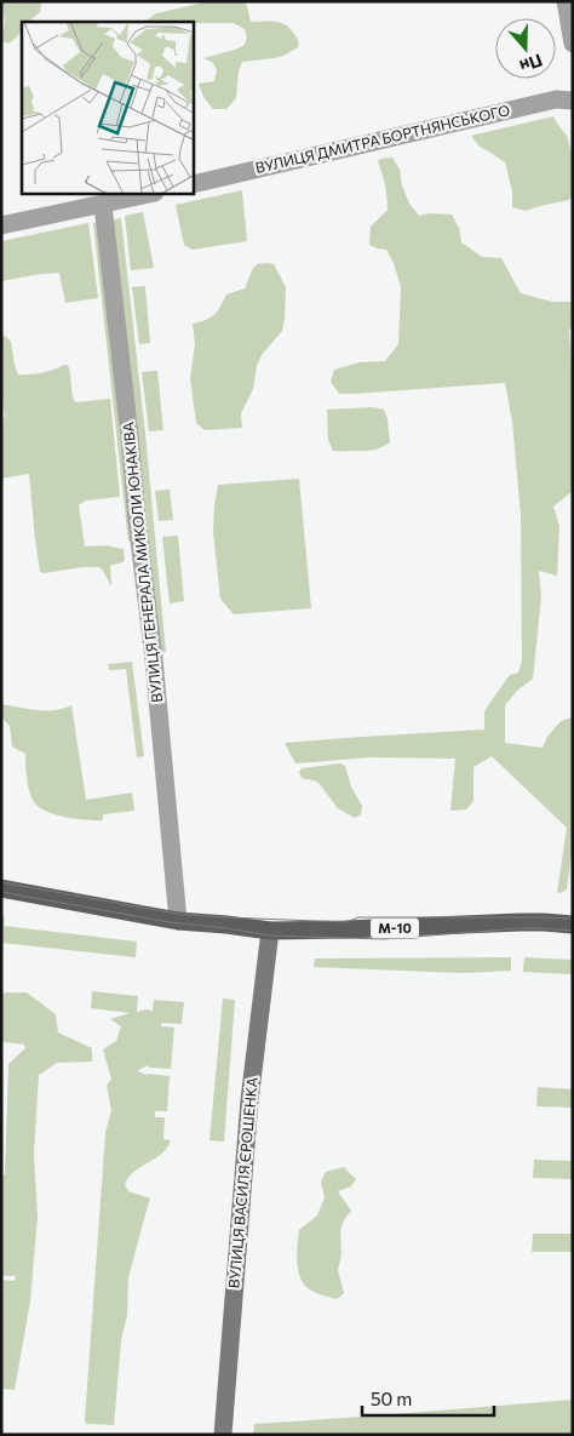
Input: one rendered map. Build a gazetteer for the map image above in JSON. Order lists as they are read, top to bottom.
{
  "streets": {
    "main road": ["М-10", "ВУЛИЦЯ ВАСИЛЯ ЄРОШЕНКА"],
    "street": ["ВУЛИЦЯ ДМИТРА БОРТНЯНСЬКОГО", "ВУЛИЦЯ ГЕНЕРАЛА МИКОЛИ ЮНАКІВА"]
  },
  "crossings": [
    ["ВУЛИЦЯ ГЕНЕРАЛА МИКОЛИ ЮНАКІВА", "М-10"],
    ["М-10", "ВУЛИЦЯ ВАСИЛЯ ЄРОШЕНКА"]
  ],
  "scale_bar": "50 m",
  "north": "bottom"
}
